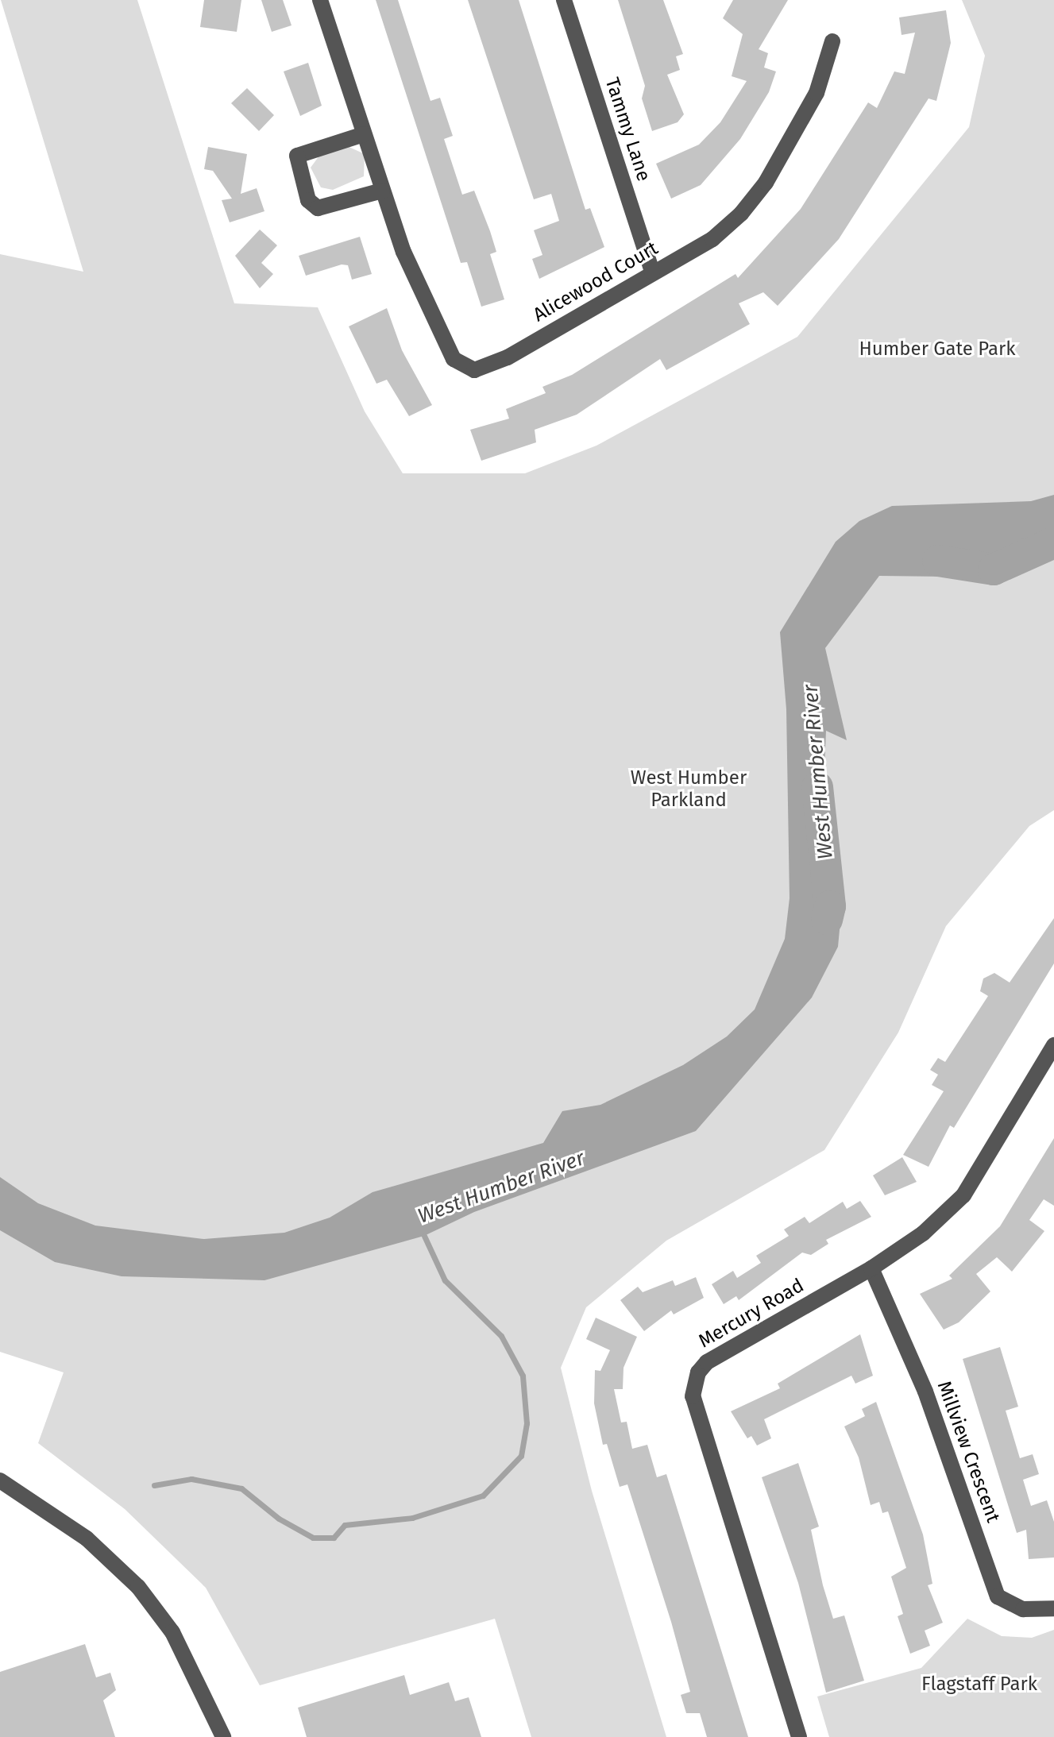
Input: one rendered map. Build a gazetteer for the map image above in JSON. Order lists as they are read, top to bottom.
{
  "streets": {
    "street": [
      "Tammy Lane",
      "Alicewood Court",
      "Mercury Road",
      "Millview Crescent"
    ]
  },
  "crossings": [
    ["Tammy Lane", "Alicewood Court"],
    ["Mercury Road", "Millview Crescent"]
  ],
  "water": ["West Humber River"],
  "parks": ["Humber Gate Park", "West Humber Parkland", "Flagstaff Park"]
}
